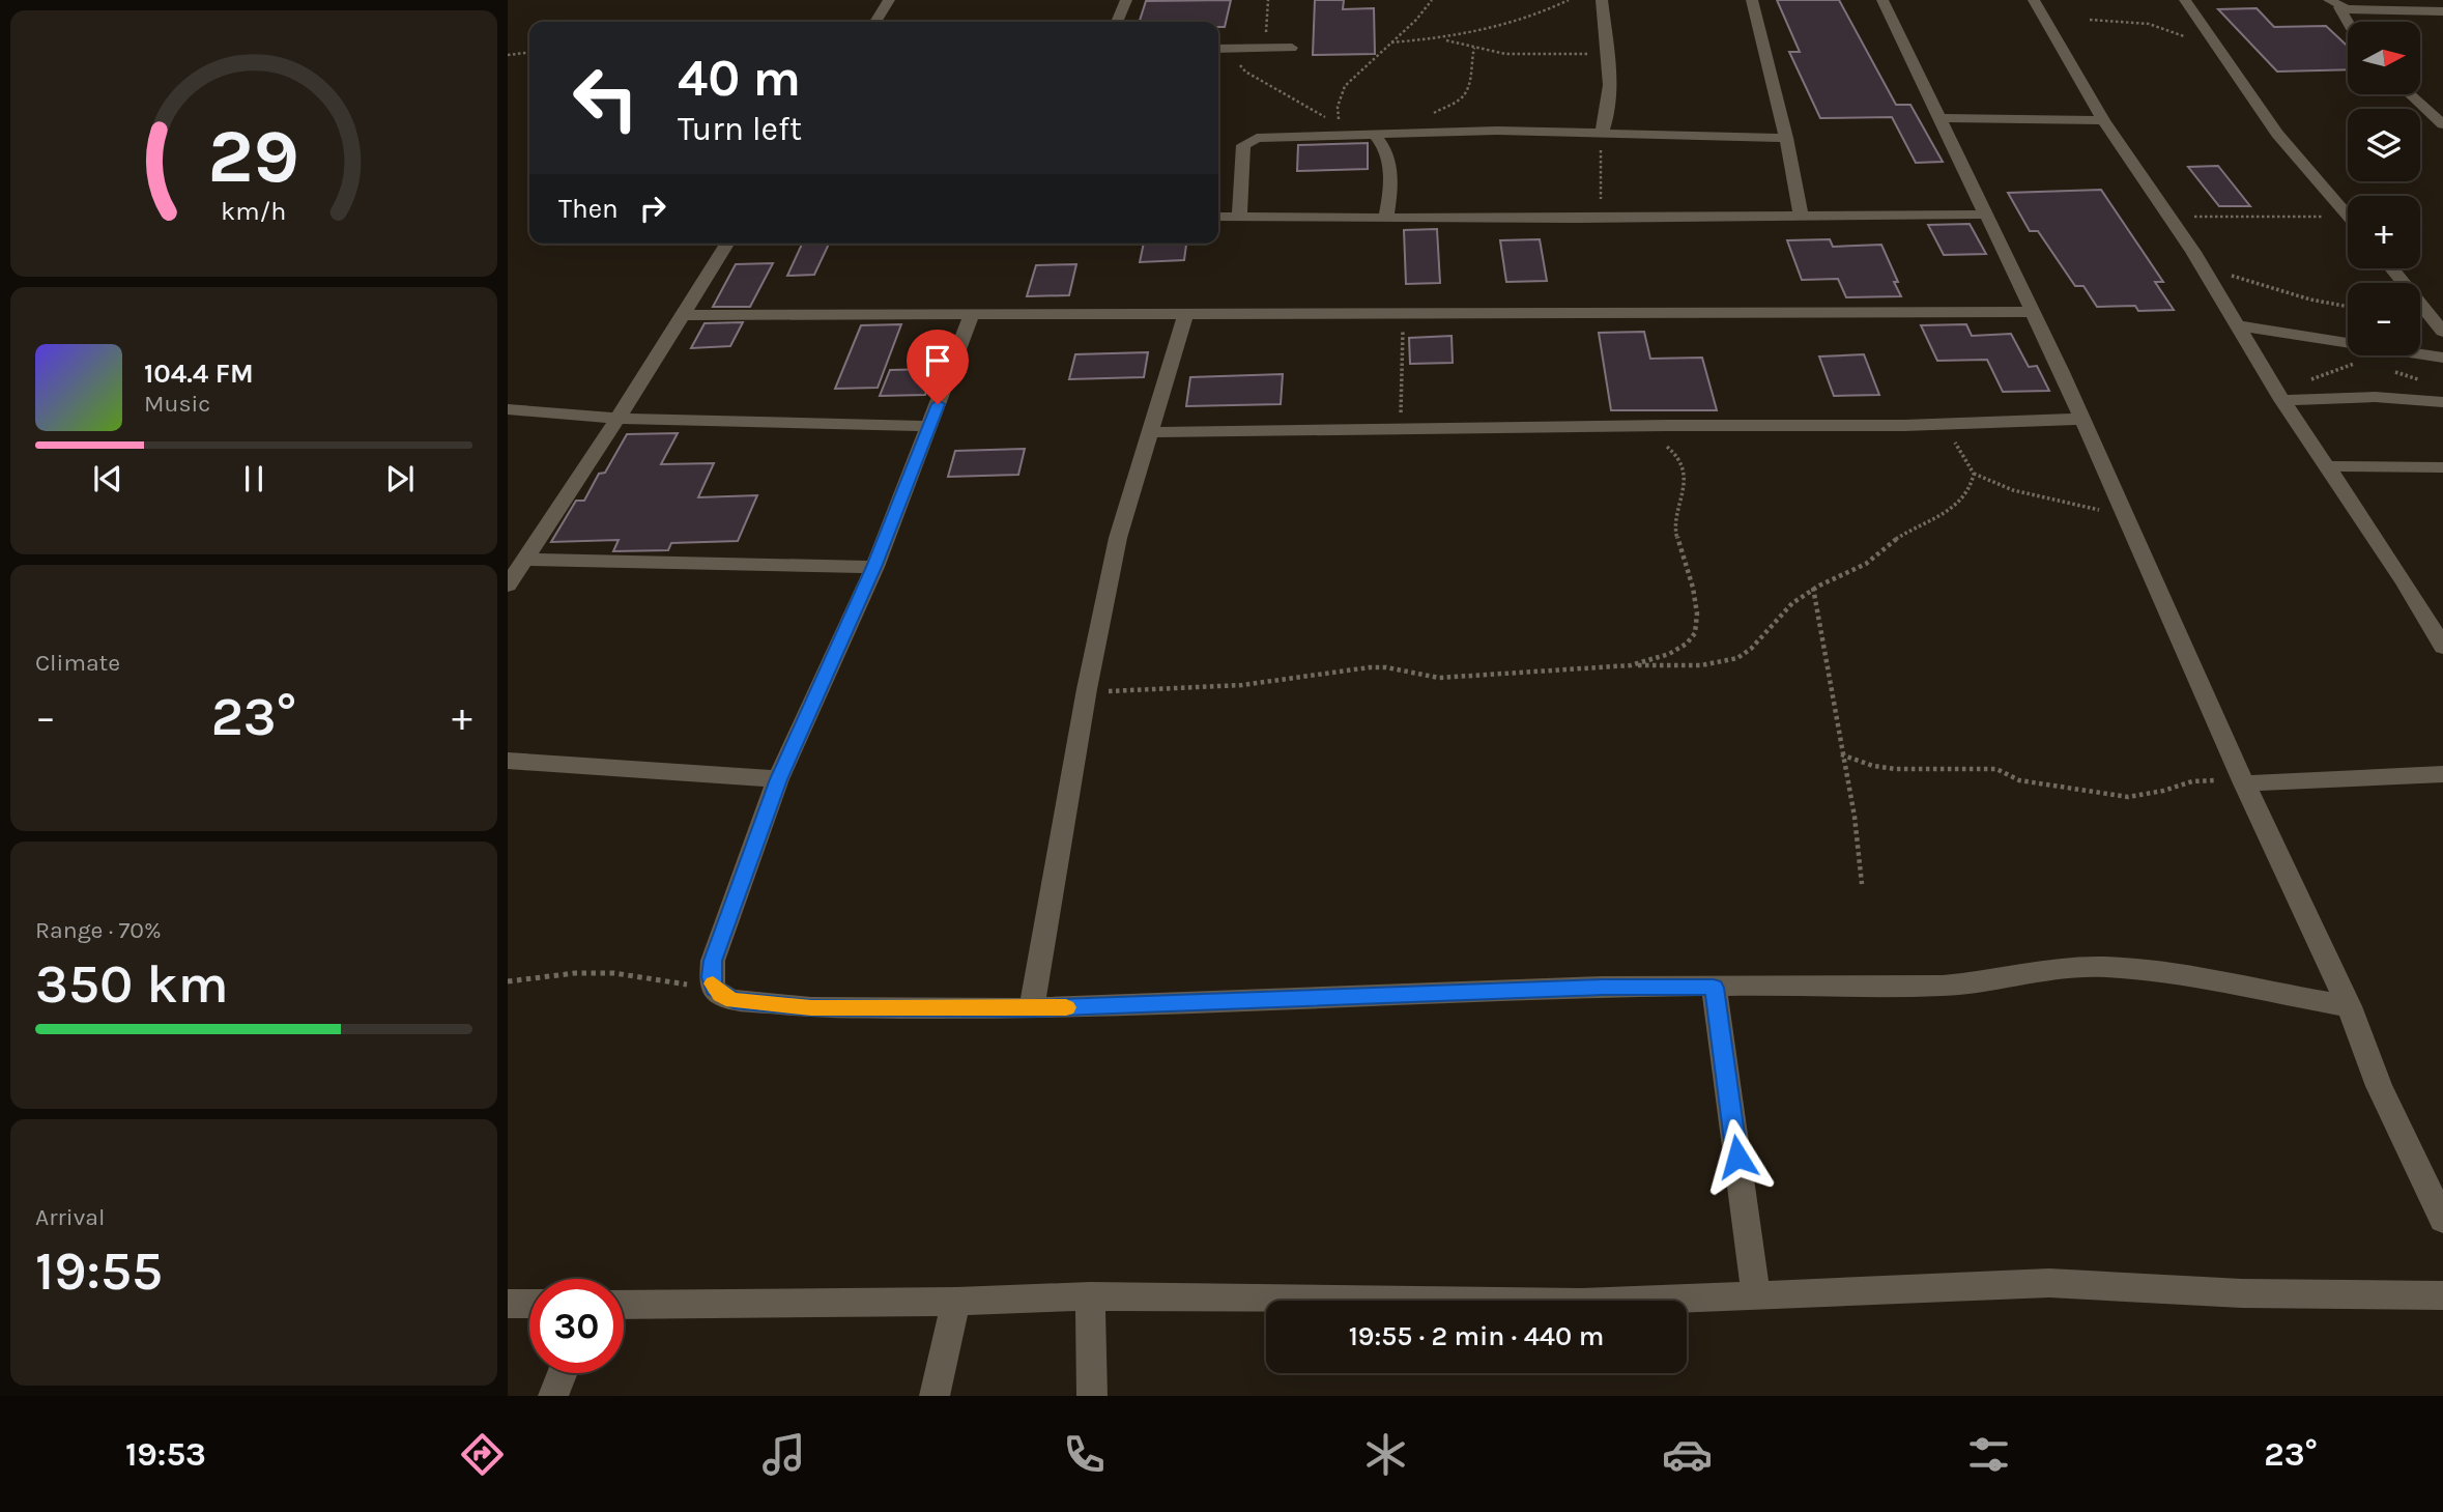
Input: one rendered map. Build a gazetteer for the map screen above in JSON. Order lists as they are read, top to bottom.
{
  "north": "right",
  "page": {
    "map_buttons": ["+", "−"],
    "turn": ["40 m", "Turn left"],
    "then": "Then",
    "song": ["104.4 FM", "Music"],
    "tile": [
      "Climate",
      ["Range · 70%", "350 km"],
      ["Arrival", "19:55"]
    ],
    "heat": ["−", "23°", "+"],
    "limit": "30",
    "trip": "19:55 · 2 min · 440 m",
    "tabs": ["19:53", "23°"],
    "gauge": ["29", "km/h"]
  }
}
